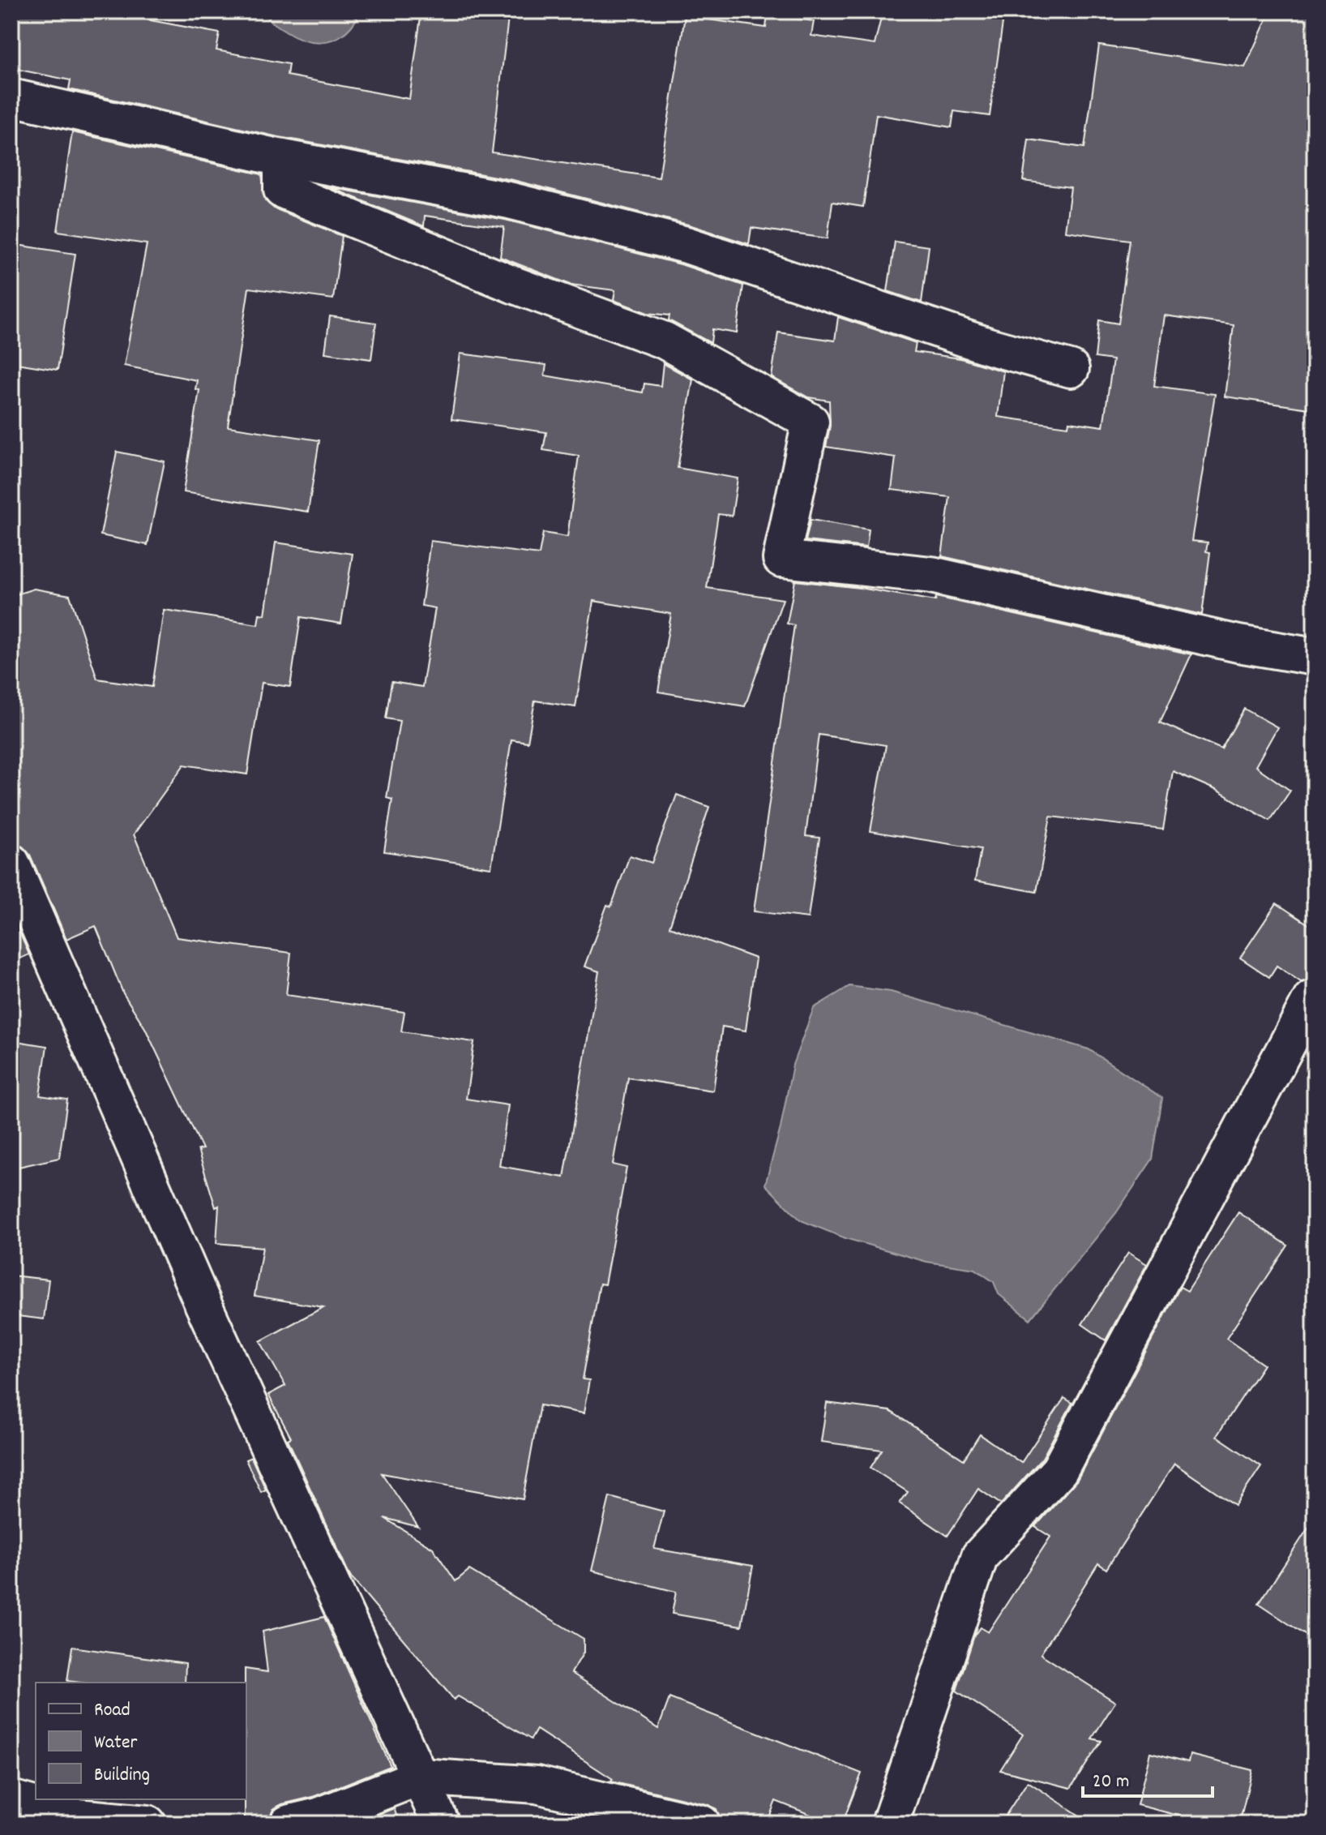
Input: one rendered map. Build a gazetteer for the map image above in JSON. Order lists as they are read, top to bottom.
{
  "legend": ["Road", "Water", "Building"],
  "scale_bar": "20 m"
}
